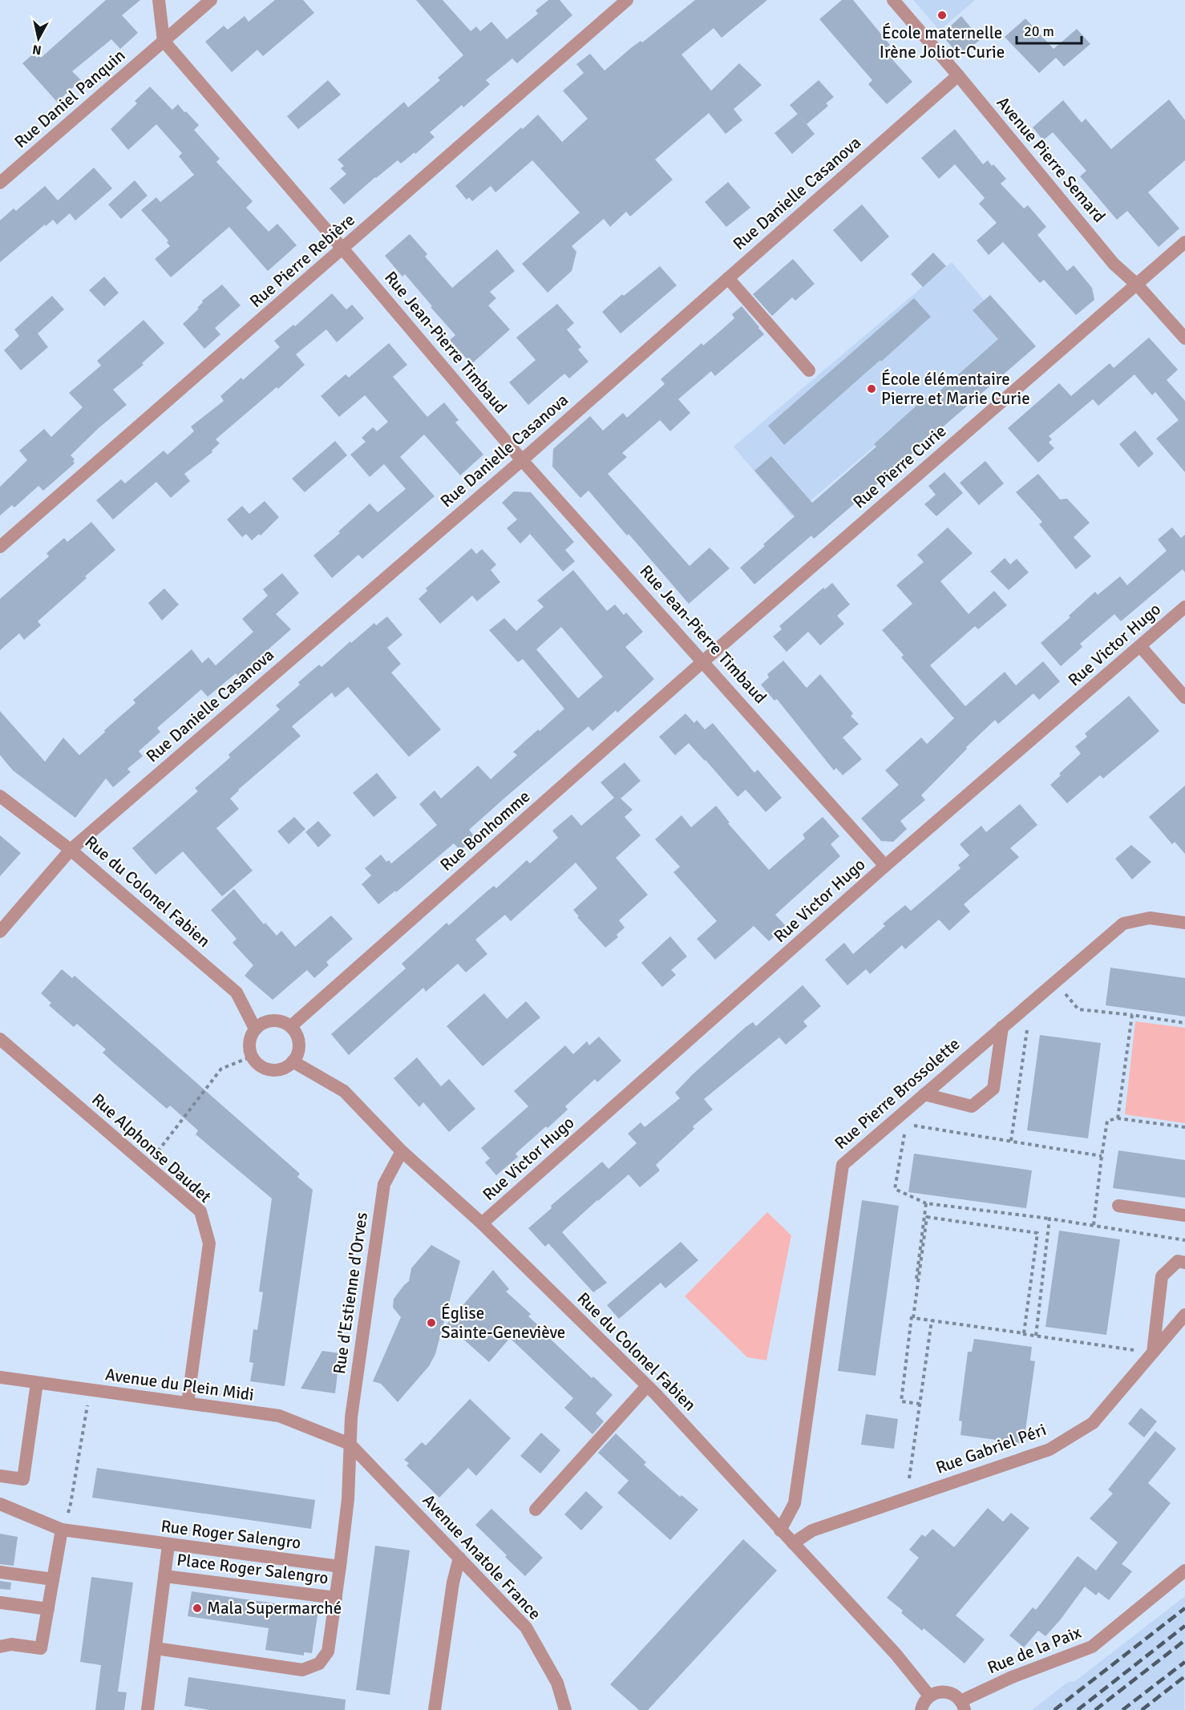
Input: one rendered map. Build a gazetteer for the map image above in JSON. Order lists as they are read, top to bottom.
{
  "streets": {
    "street": [
      "Rue Daniel Panquin",
      "Avenue Pierre Semard",
      "Rue Danielle Casanova",
      "Rue Pierre Rebière",
      "Rue Jean-Pierre Timbaud",
      "Rue Pierre Curie",
      "Rue Victor Hugo",
      "Rue Bonhomme",
      "Rue du Colonel Fabien",
      "Rue Pierre Brossolette",
      "Rue Alphonse Daudet",
      "Rue d'Estienne d'Orves",
      "Avenue du Plein Midi",
      "Rue Gabriel Péri",
      "Rue Roger Salengro",
      "Avenue Anatole France",
      "Place Roger Salengro",
      "Rue de la Paix"
    ]
  },
  "crossings": [
    ["Rue Daniel Panquin", "Rue Jean-Pierre Timbaud"],
    ["Avenue Pierre Semard", "Rue Danielle Casanova"],
    ["Avenue Pierre Semard", "Rue Pierre Curie"],
    ["Rue Danielle Casanova", "Rue Jean-Pierre Timbaud"],
    ["Rue Danielle Casanova", "Rue du Colonel Fabien"],
    ["Rue Pierre Rebière", "Rue Jean-Pierre Timbaud"],
    ["Rue Jean-Pierre Timbaud", "Rue Pierre Curie"],
    ["Rue Jean-Pierre Timbaud", "Rue Victor Hugo"],
    ["Rue Jean-Pierre Timbaud", "Rue Bonhomme"],
    ["Rue Pierre Curie", "Rue Bonhomme"],
    ["Rue Victor Hugo", "Rue du Colonel Fabien"],
    ["Rue Bonhomme", "Rue du Colonel Fabien"],
    ["Rue du Colonel Fabien", "Rue Pierre Brossolette"],
    ["Rue du Colonel Fabien", "Rue d'Estienne d'Orves"],
    ["Rue du Colonel Fabien", "Rue Gabriel Péri"],
    ["Rue du Colonel Fabien", "Rue de la Paix"],
    ["Rue Alphonse Daudet", "Avenue du Plein Midi"],
    ["Rue d'Estienne d'Orves", "Avenue du Plein Midi"],
    ["Rue d'Estienne d'Orves", "Avenue Anatole France"],
    ["Avenue du Plein Midi", "Avenue Anatole France"]
  ],
  "places": [
    "École maternelle Irène Joliot-Curie",
    "École élémentaire Pierre et Marie Curie",
    "Église Sainte-Geneviève",
    "Mala Supermarché"
  ],
  "scale_bar": "20 m",
  "north": "bottom"
}
